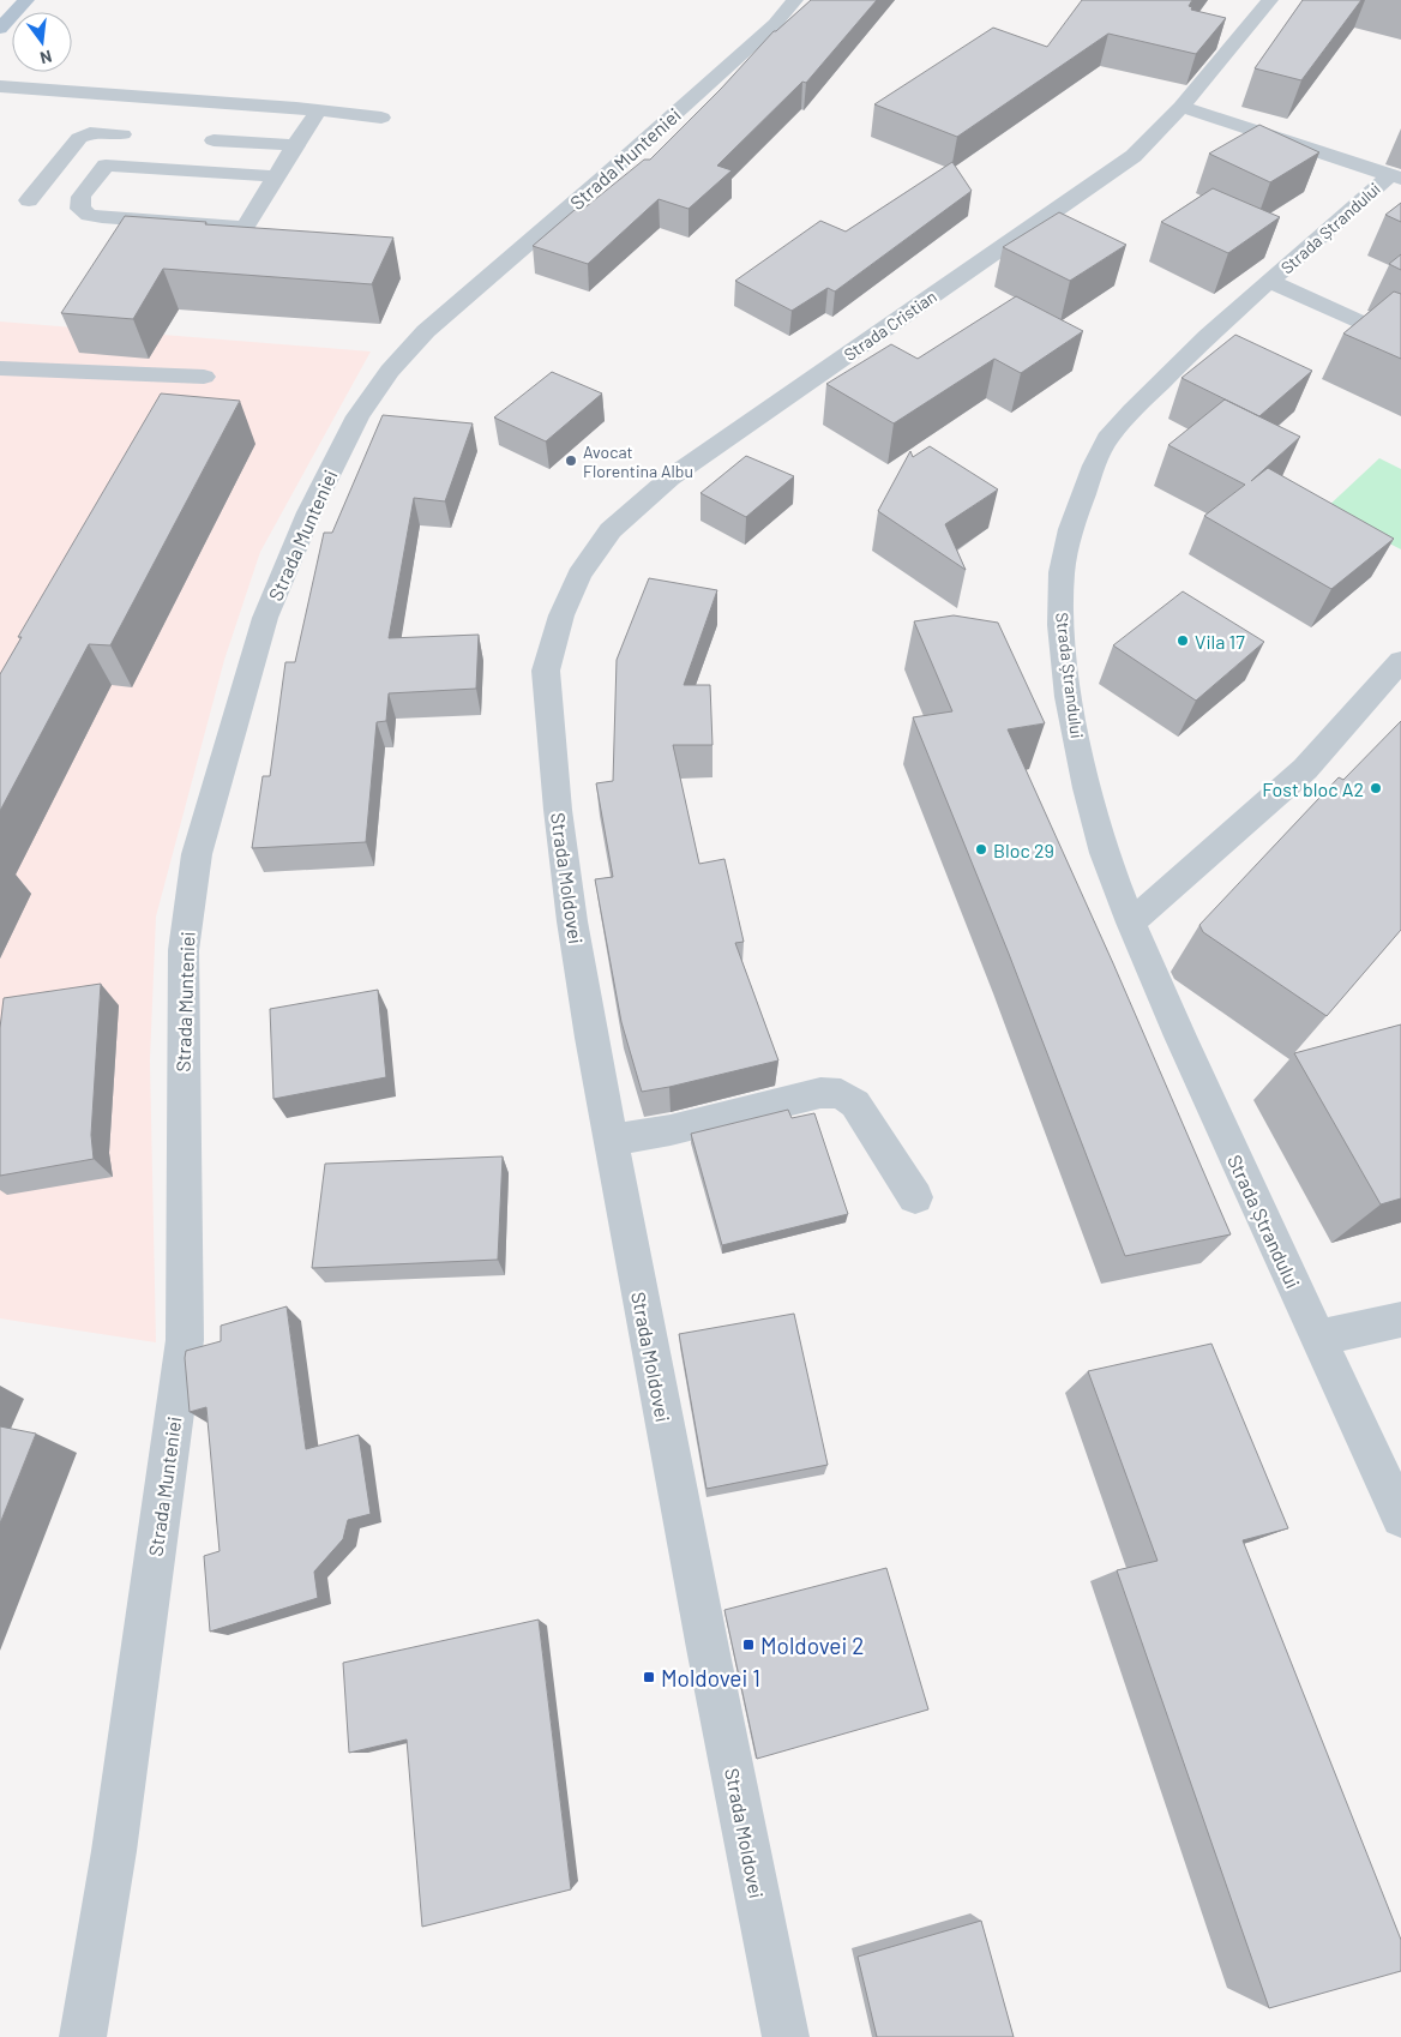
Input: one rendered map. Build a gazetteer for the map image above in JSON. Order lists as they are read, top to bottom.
{
  "streets": {
    "street": [
      "Strada Munteniei",
      "Strada Ștrandului",
      "Strada Cristian",
      "Strada Moldovei"
    ]
  },
  "crossings": [
    ["Strada Cristian", "Strada Moldovei"]
  ],
  "places": {
    "other": [
      "Avocat Florentina Albu",
      "Vila 17",
      "Fost bloc A2",
      "Bloc 29"
    ],
    "transit": ["Moldovei 2", "Moldovei 1"]
  },
  "north": "bottom"
}
